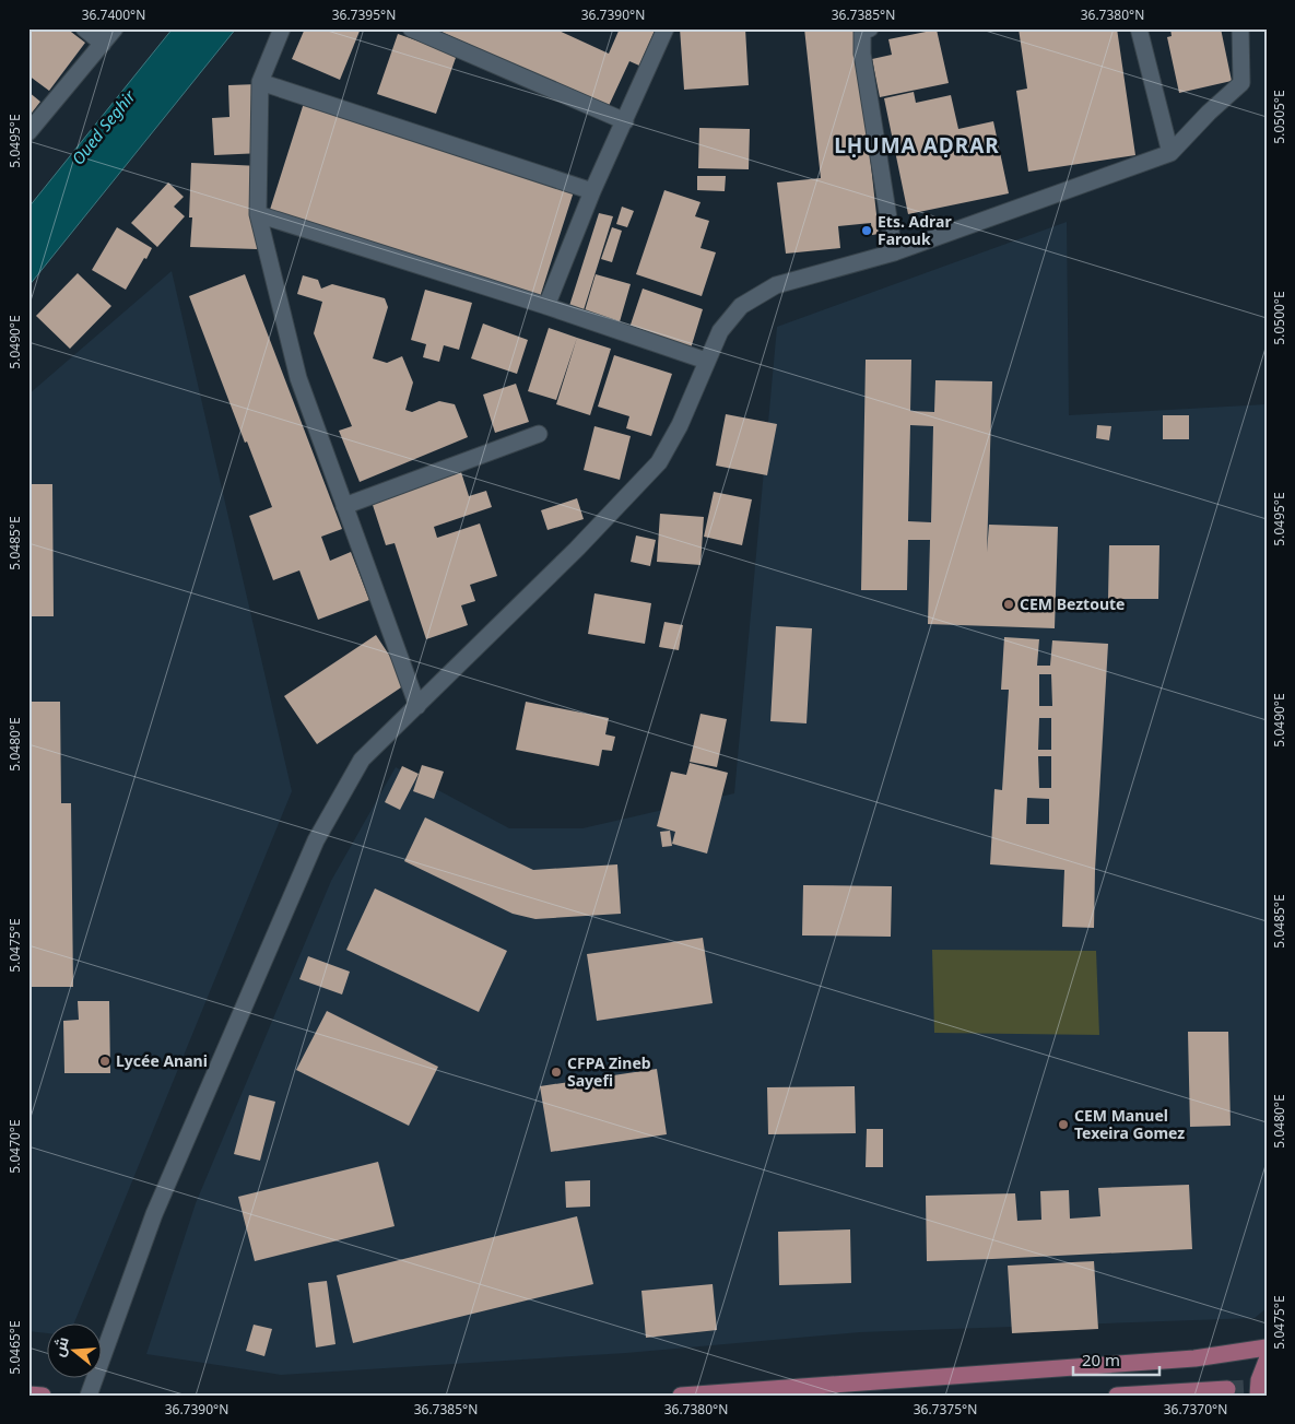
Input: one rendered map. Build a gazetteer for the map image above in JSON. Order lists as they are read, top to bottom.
{
  "districts": ["LḤUMA AḌRAR"],
  "water": ["Oued Seghir"],
  "places": [
    "Ets. Adrar Farouk",
    "CEM Beztoute",
    "Lycée Anani",
    "CFPA Zineb Sayefi",
    "CEM Manuel Texeira Gomez"
  ],
  "scale_bar": "20 m",
  "north": "left",
  "coordinates": [
    "36.7400°N",
    "36.7395°N",
    "36.7390°N",
    "36.7385°N",
    "36.7380°N",
    "5.0505°E",
    "5.0495°E",
    "5.0500°E",
    "5.0490°E",
    "5.0485°E",
    "5.0480°E",
    "5.0475°E",
    "5.0470°E",
    "5.0465°E",
    "36.7375°N",
    "36.7370°N"
  ]
}
